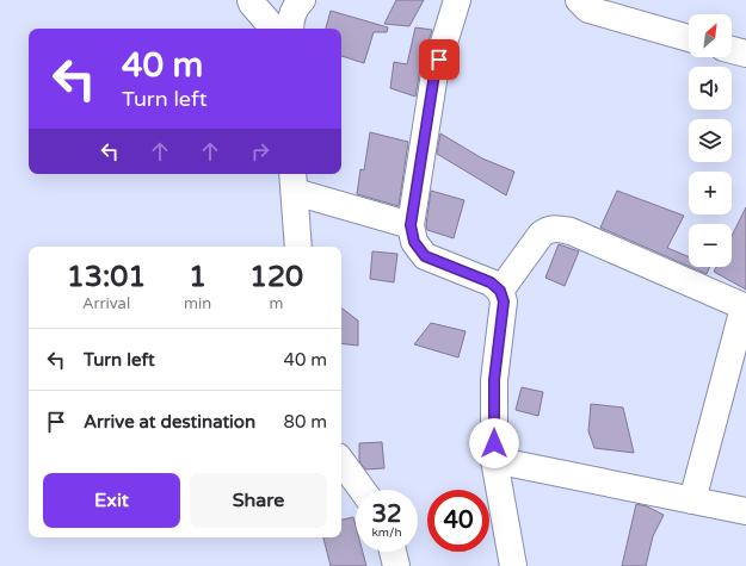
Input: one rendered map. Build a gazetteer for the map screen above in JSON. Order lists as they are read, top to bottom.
{
  "north": "top right",
  "page": {
    "map_buttons": ["+", "−"],
    "turn": ["40 m", "Turn left"],
    "eta": [
      "13:01",
      "Arrival",
      "1",
      "min",
      "120",
      "m"
    ],
    "list": [
      {
        "name": "Turn left",
        "value": "40 m"
      },
      {
        "name": "Arrive at destination",
        "value": "80 m"
      }
    ],
    "buttons": ["Exit", "Share"],
    "speed": "32 km/h",
    "limit": "40"
  }
}
